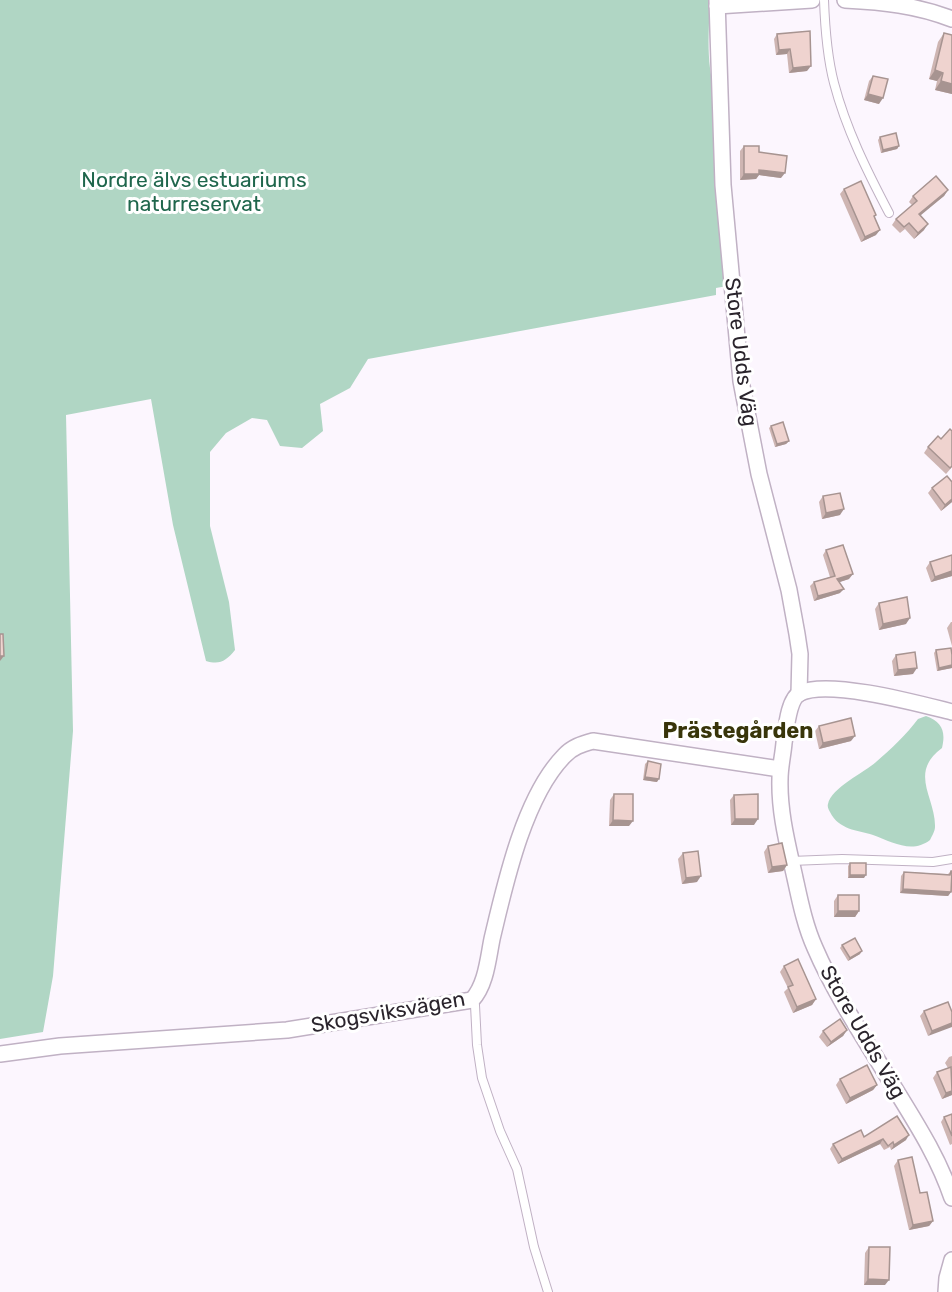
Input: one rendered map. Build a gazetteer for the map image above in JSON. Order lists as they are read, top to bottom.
{
  "streets": {
    "street": ["Store Udds Väg", "Skogsviksvägen"]
  },
  "crossings": [
    ["Store Udds Väg", "Skogsviksvägen"]
  ],
  "districts": ["Prästegården"],
  "parks": ["Nordre älvs estuariums naturreservat"]
}
